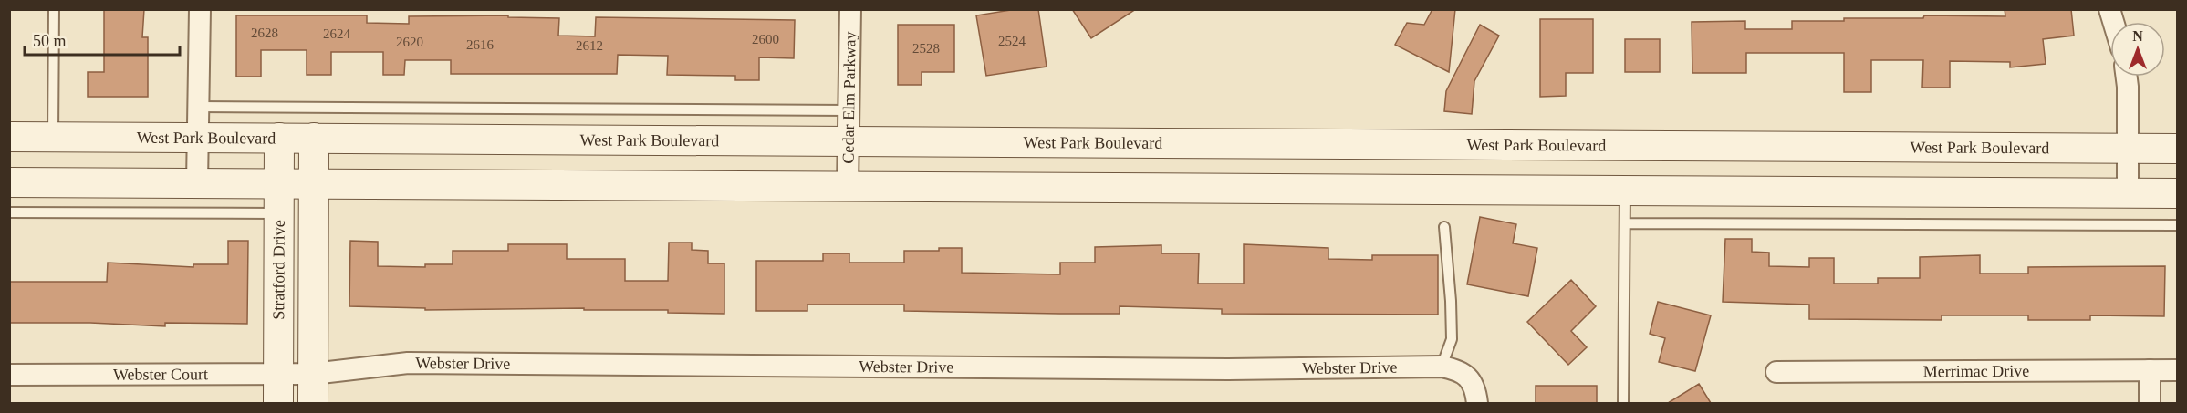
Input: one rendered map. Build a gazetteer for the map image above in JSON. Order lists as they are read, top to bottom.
{
  "streets": {
    "main road": ["West Park Boulevard", "Stratford Drive"],
    "street": [
      "Cedar Elm Parkway",
      "Webster Drive",
      "Merrimac Drive",
      "Webster Court"
    ]
  },
  "crossings": [
    ["Cedar Elm Parkway", "West Park Boulevard"],
    ["West Park Boulevard", "Stratford Drive"],
    ["Stratford Drive", "Webster Court"],
    ["Webster Drive", "Webster Court"]
  ],
  "house_numbers": [
    "2628",
    "2624",
    "2600",
    "2524",
    "2620",
    "2616",
    "2612",
    "2528"
  ],
  "scale_bar": "50 m",
  "north": "top"
}
